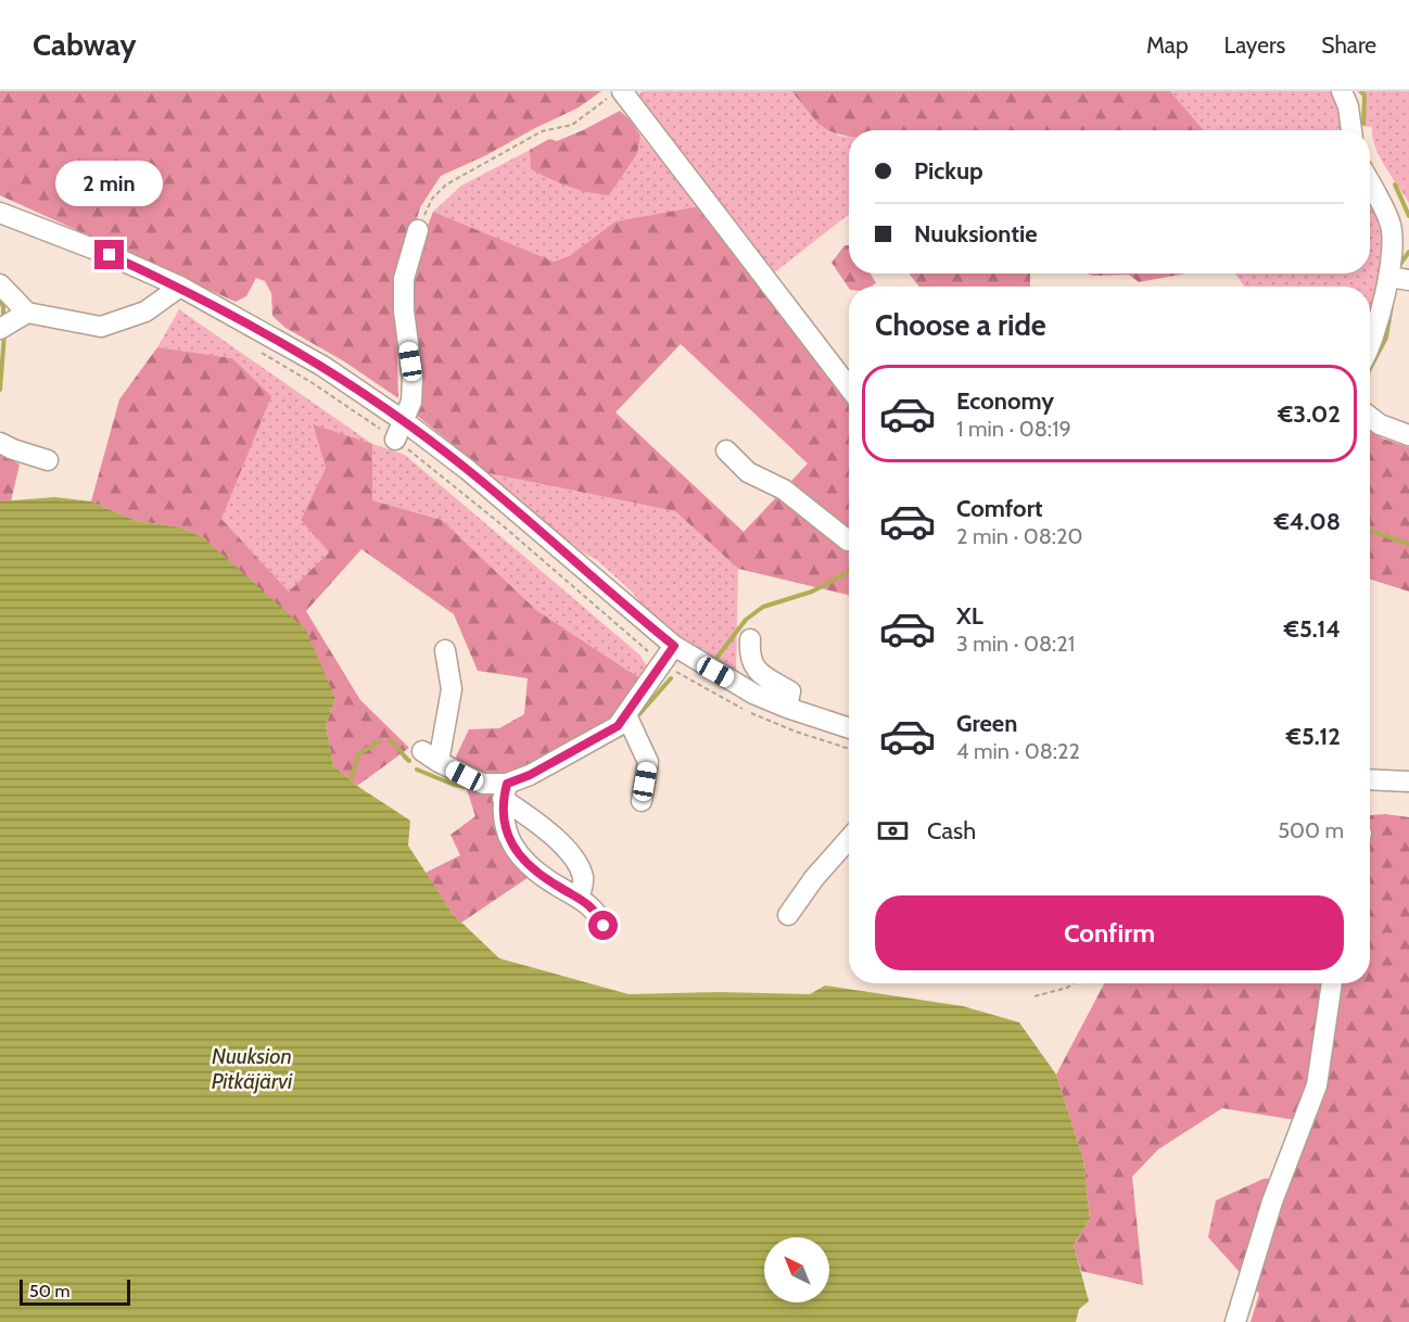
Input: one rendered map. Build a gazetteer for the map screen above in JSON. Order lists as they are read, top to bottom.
{
  "water": ["Nuuksion Pitkäjärvi"],
  "scale_bar": "50 m",
  "north": "top left",
  "page": {
    "header": "Cabway",
    "nav": ["Map", "Layers", "Share"],
    "banner": ["Pickup", "Nuuksiontie"],
    "bubble": "2 min",
    "heading": "Choose a ride",
    "list": [
      {
        "name": "Economy",
        "note": "1 min · 08:19",
        "value": "€3.02"
      },
      {
        "name": "Comfort",
        "note": "2 min · 08:20",
        "value": "€4.08"
      },
      {
        "name": "XL",
        "note": "3 min · 08:21",
        "value": "€5.14"
      },
      {
        "name": "Green",
        "note": "4 min · 08:22",
        "value": "€5.12"
      }
    ],
    "pay": ["Cash", "500 m"],
    "buttons": "Confirm",
    "scale": "50 m"
  }
}
